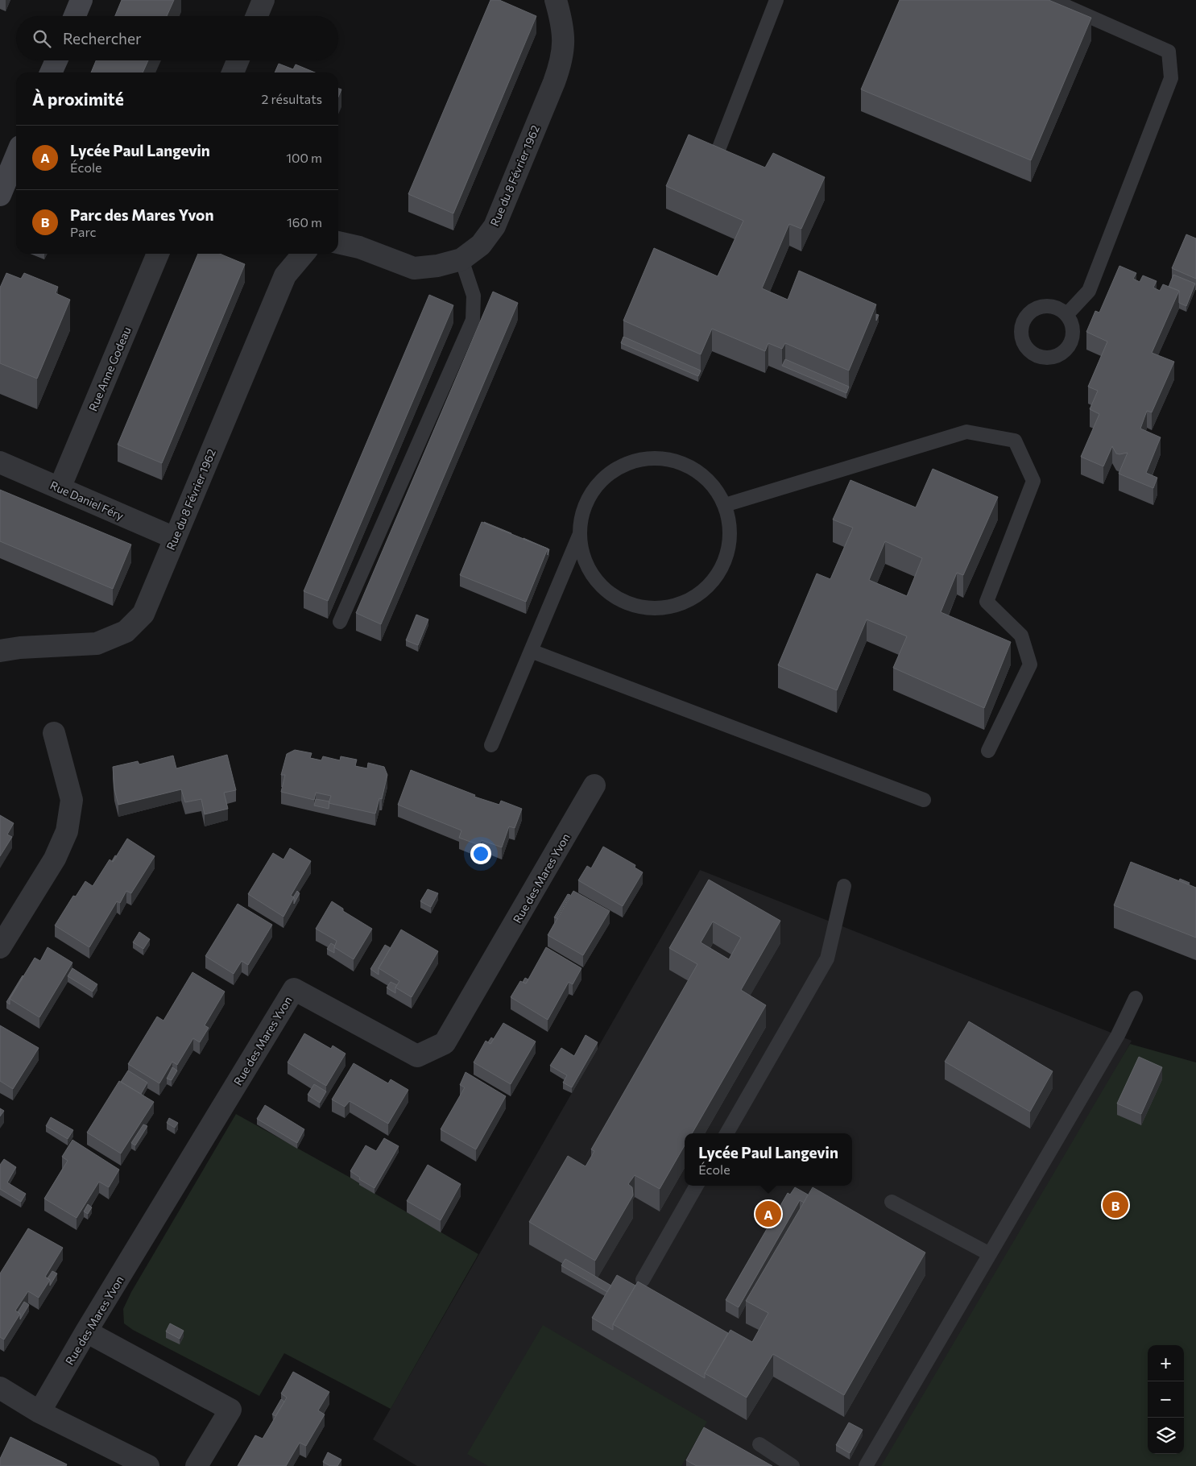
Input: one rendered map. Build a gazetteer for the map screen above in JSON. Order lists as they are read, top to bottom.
{
  "streets": {
    "street": [
      "Rue du 8 Février 1962",
      "Rue Anne Godeau",
      "Rue Daniel Féry",
      "Rue des Mares Yvon"
    ]
  },
  "crossings": [
    ["Rue du 8 Février 1962", "Rue Daniel Féry"],
    ["Rue Anne Godeau", "Rue Daniel Féry"]
  ],
  "page": {
    "search": "Rechercher",
    "heading": ["À proximité", "2 résultats"],
    "list": [
      {
        "mark": "A",
        "name": "Lycée Paul Langevin",
        "note": "École",
        "value": "100 m"
      },
      {
        "mark": "B",
        "name": "Parc des Mares Yvon",
        "note": "Parc",
        "value": "160 m"
      }
    ],
    "popup": ["Lycée Paul Langevin", "École"],
    "pins": ["B", "A"],
    "map_buttons": ["+", "−"]
  }
}
